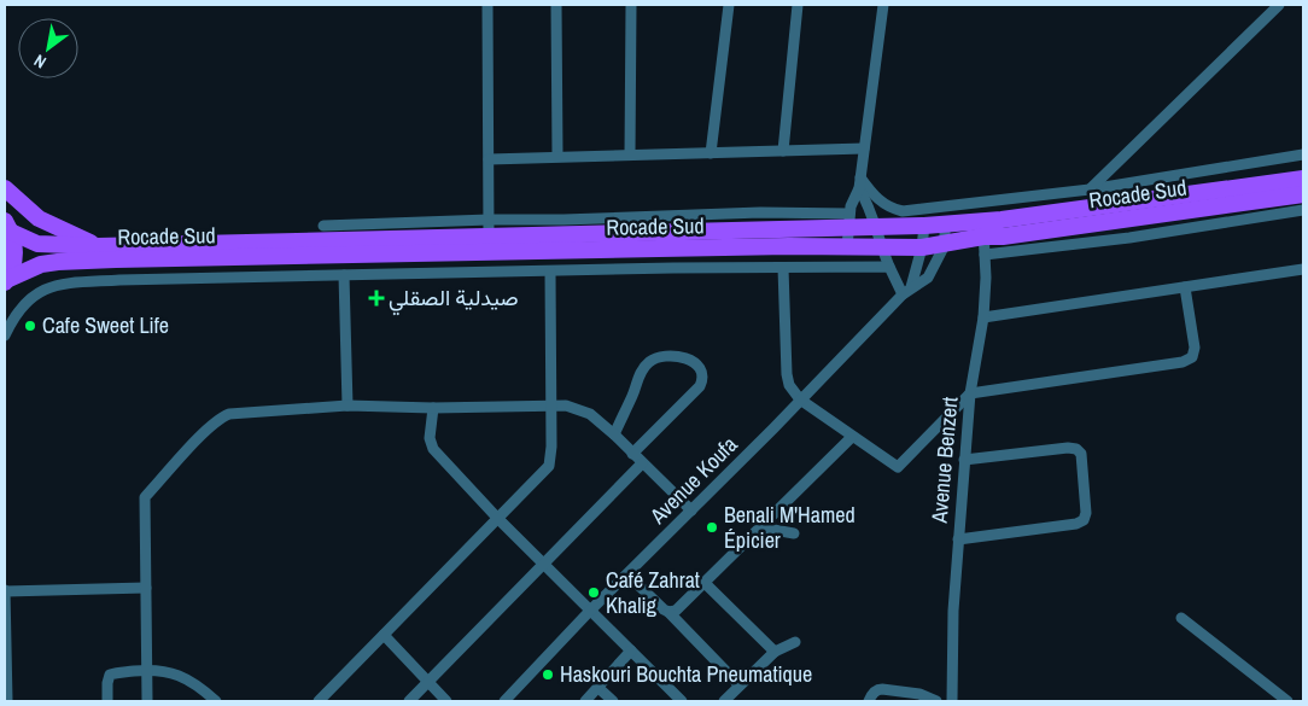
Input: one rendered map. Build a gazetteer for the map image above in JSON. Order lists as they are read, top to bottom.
{
  "streets": {
    "highway": ["Rocade Sud"],
    "street": ["Avenue Benzert", "Avenue Koufa"]
  },
  "crossings": [
    ["Rocade Sud", "Avenue Benzert"],
    ["Rocade Sud", "Avenue Koufa"]
  ],
  "places": {
    "health": ["صيدلية الصقلي"],
    "other": [
      "Cafe Sweet Life",
      "Benali M'Hamed Épicier",
      "Café Zahrat Khalig",
      "Haskouri Bouchta Pneumatique"
    ]
  },
  "north": "bottom left"
}
